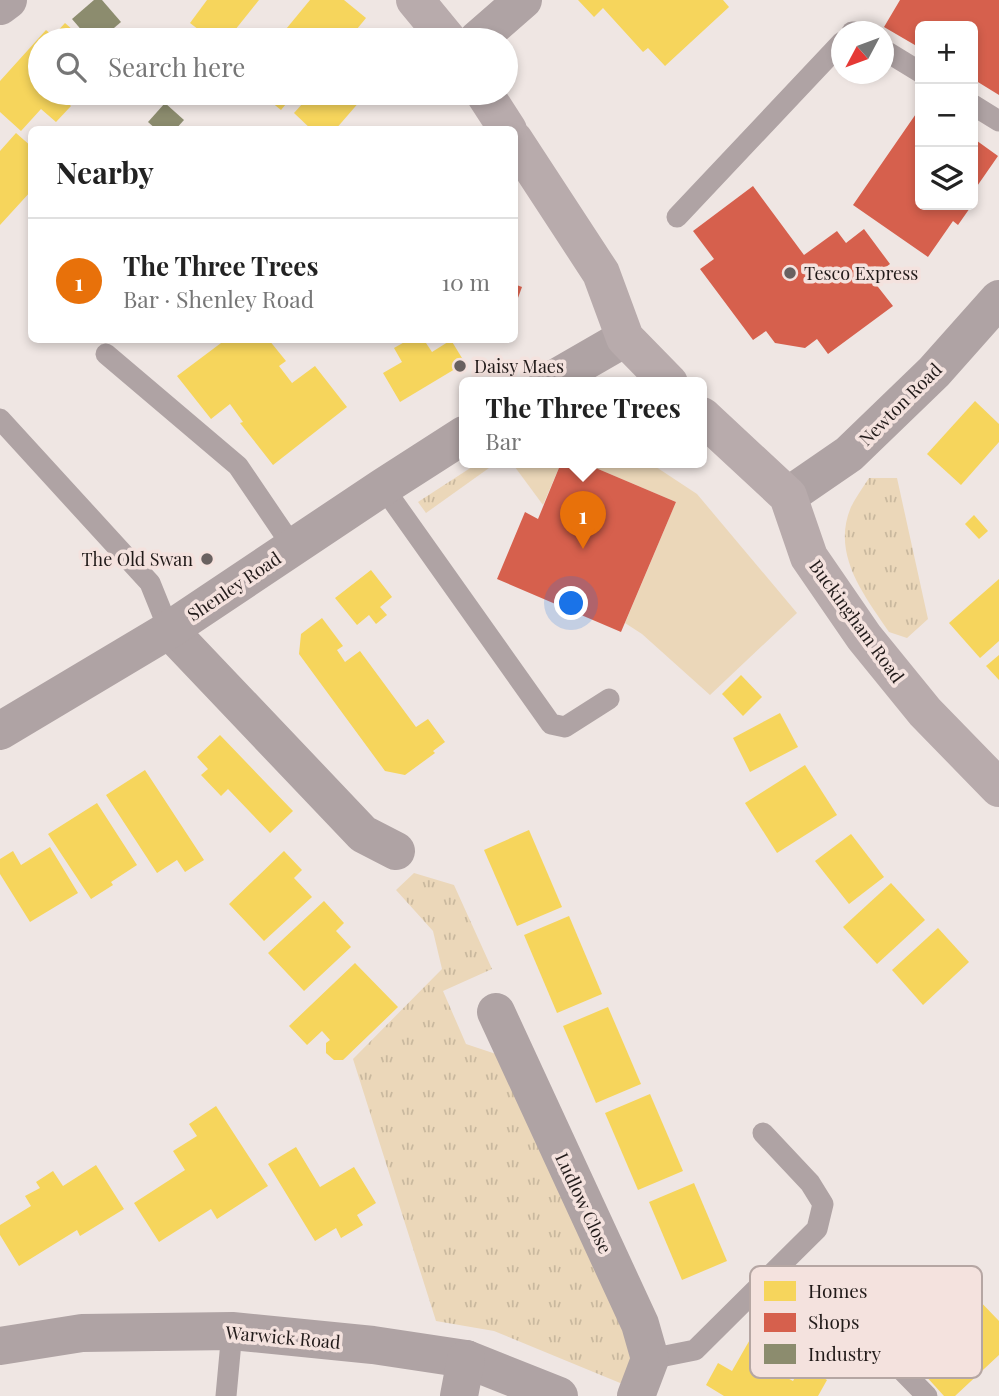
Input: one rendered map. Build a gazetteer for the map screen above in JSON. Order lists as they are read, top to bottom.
{
  "streets": {
    "main road": ["Buckingham Road"],
    "street": [
      "Newton Road",
      "Shenley Road",
      "Ludlow Close",
      "Warwick Road"
    ]
  },
  "crossings": [
    ["Newton Road", "Buckingham Road"]
  ],
  "places": ["Tesco Express", "Daisy Maes", "The Old Swan"],
  "legend": ["Homes", "Shops", "Industry"],
  "north": "bottom left",
  "page": {
    "map_buttons": ["+", "−"],
    "search": "Search here",
    "heading": "Nearby",
    "list": [
      {
        "mark": "1",
        "name": "The Three Trees",
        "note": "Bar · Shenley Road",
        "value": "10 m"
      }
    ],
    "popup": ["The Three Trees", "Bar"],
    "pins": "1"
  }
}
